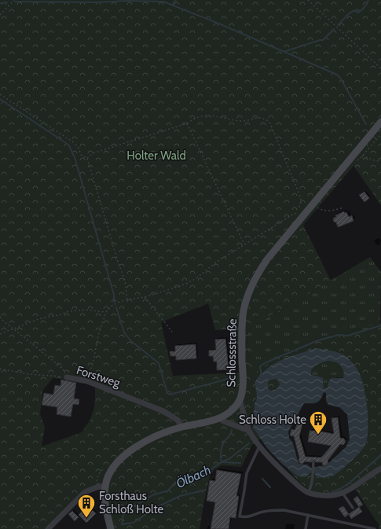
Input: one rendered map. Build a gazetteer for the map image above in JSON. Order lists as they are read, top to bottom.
{
  "streets": {
    "main road": ["Schlossstraße"],
    "street": ["Forstweg"]
  },
  "crossings": [
    ["Schlossstraße", "Forstweg"]
  ],
  "water": ["Ölbach"],
  "parks": ["Holter Wald"],
  "places": {
    "building": ["Schloss Holte", "Forsthaus Schloß Holte"]
  }
}
